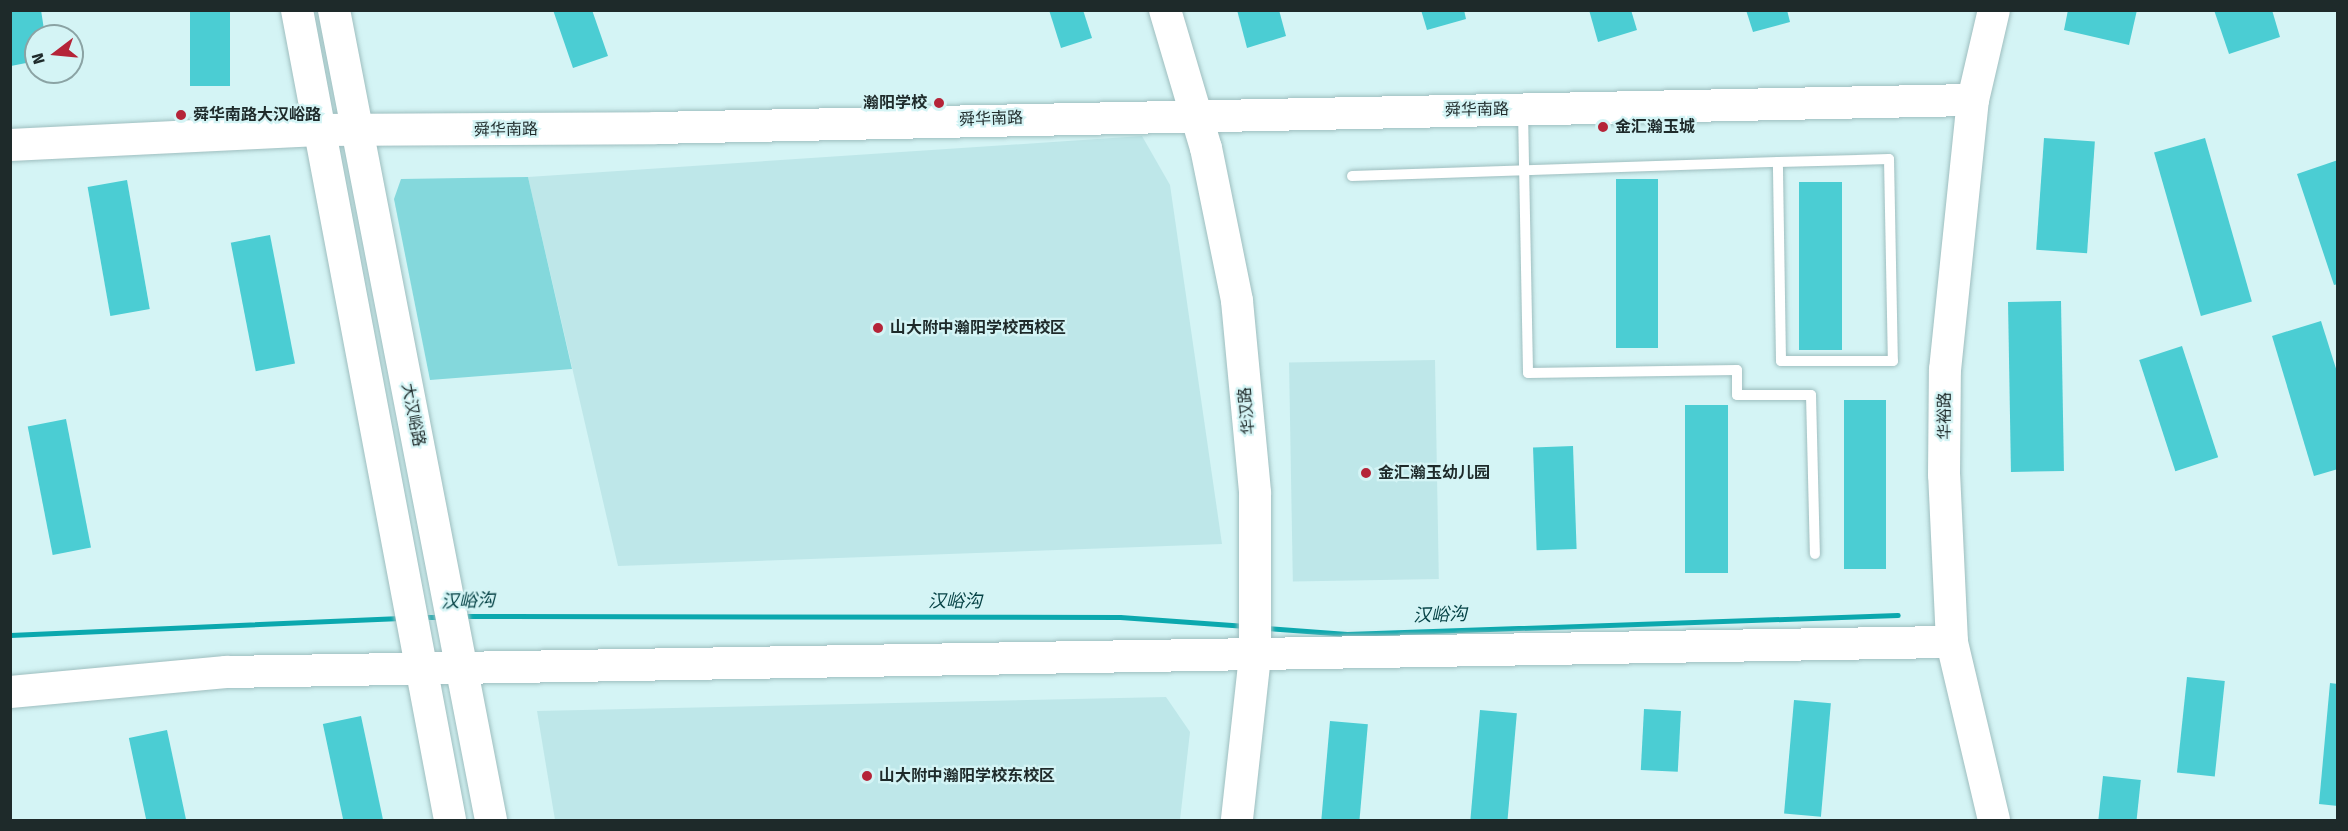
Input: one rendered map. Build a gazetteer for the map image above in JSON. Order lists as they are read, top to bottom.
{
  "streets": {
    "main road": [
      "舜华南路",
      "华汉路",
      "大汉峪路",
      "华裕路"
    ]
  },
  "crossings": [
    ["舜华南路", "华汉路"],
    ["舜华南路", "大汉峪路"],
    ["舜华南路", "华裕路"]
  ],
  "water": ["汉峪沟"],
  "places": [
    "瀚阳学校",
    "舜华南路大汉峪路",
    "金汇瀚玉城",
    "山大附中瀚阳学校西校区",
    "金汇瀚玉幼儿园",
    "山大附中瀚阳学校东校区"
  ],
  "north": "left"
}
